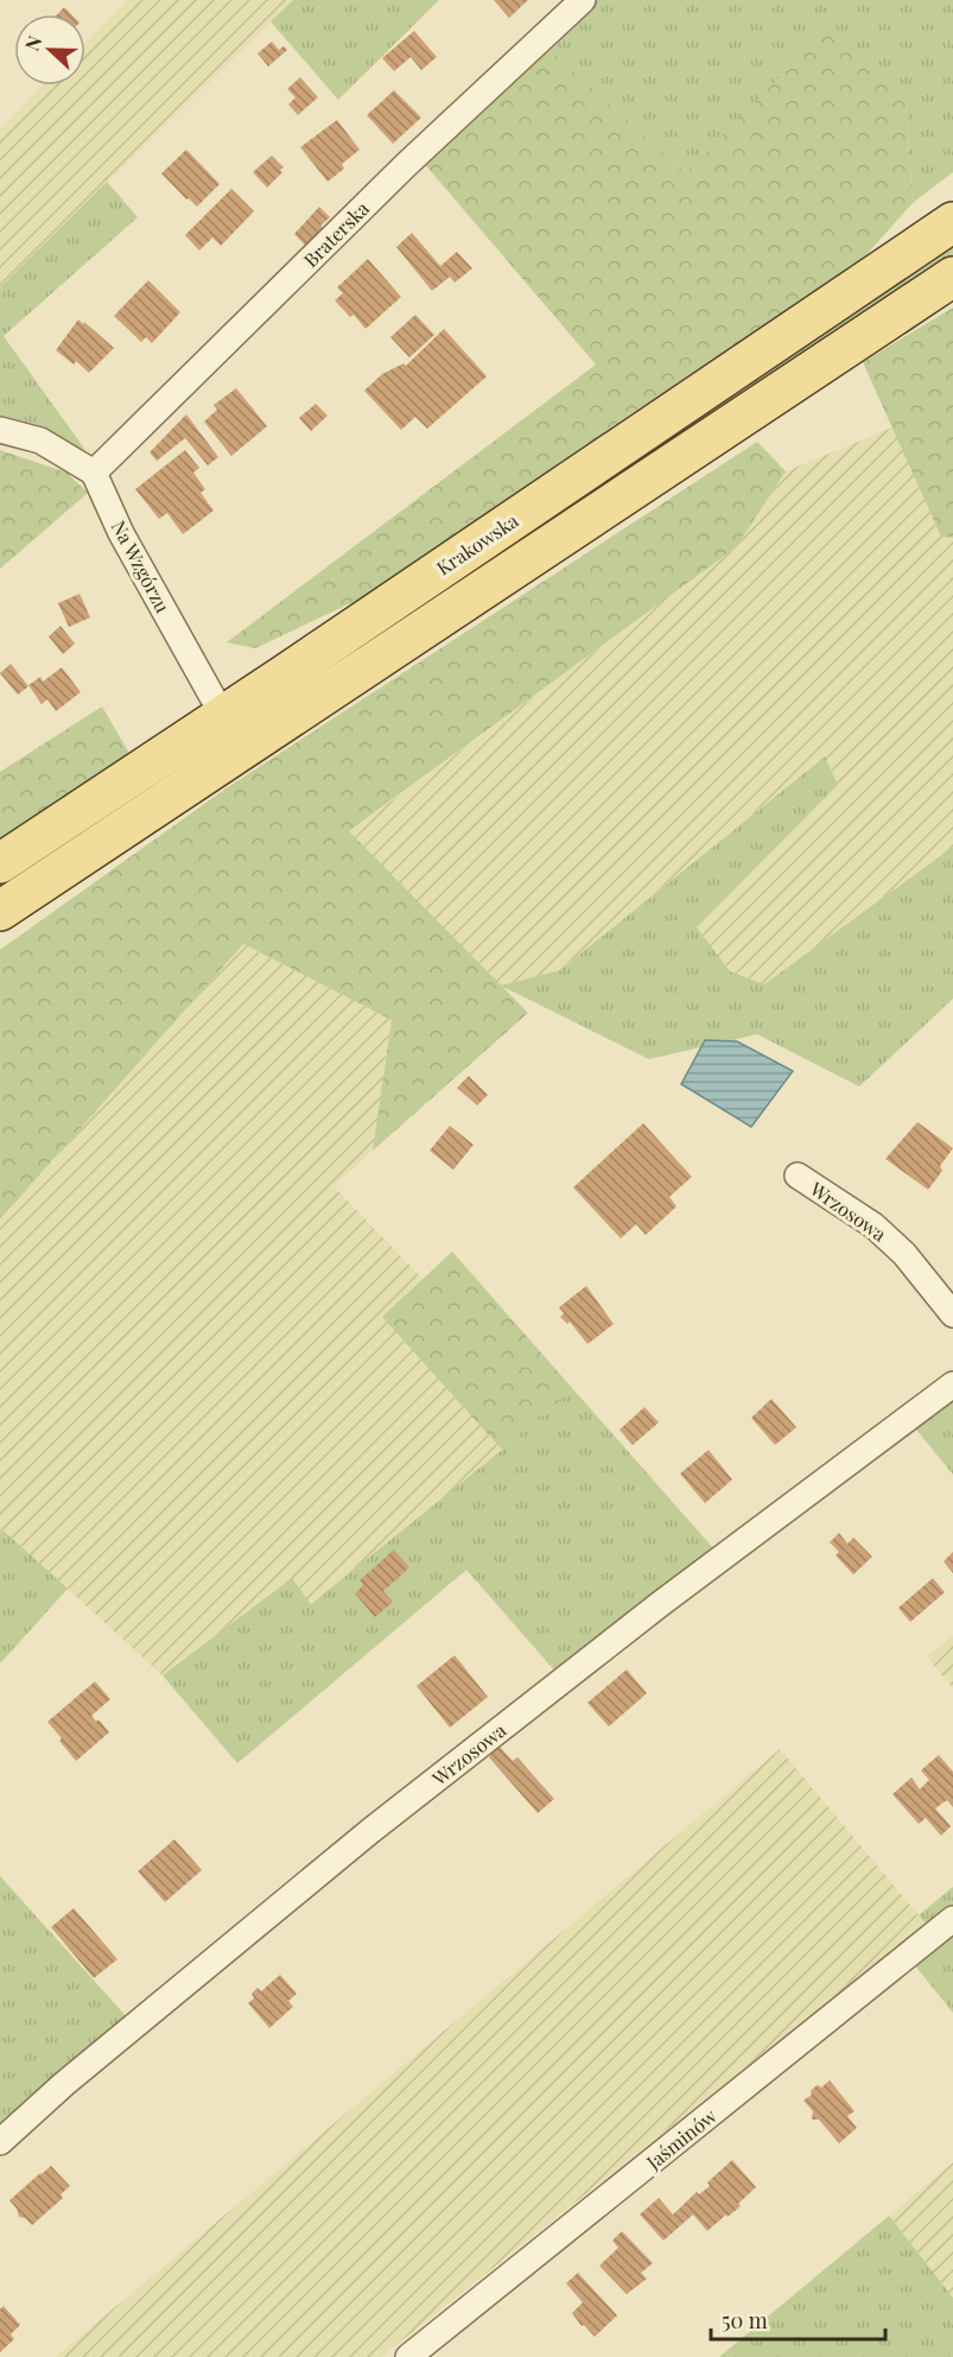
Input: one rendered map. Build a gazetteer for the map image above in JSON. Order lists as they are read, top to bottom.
{
  "streets": {
    "main road": ["Krakowska"],
    "street": [
      "Braterska",
      "Na Wzgórzu",
      "Wrzosowa",
      "Jaśminów"
    ]
  },
  "crossings": [
    ["Braterska", "Na Wzgórzu"],
    ["Krakowska", "Na Wzgórzu"]
  ],
  "scale_bar": "50 m",
  "north": "left"
}
